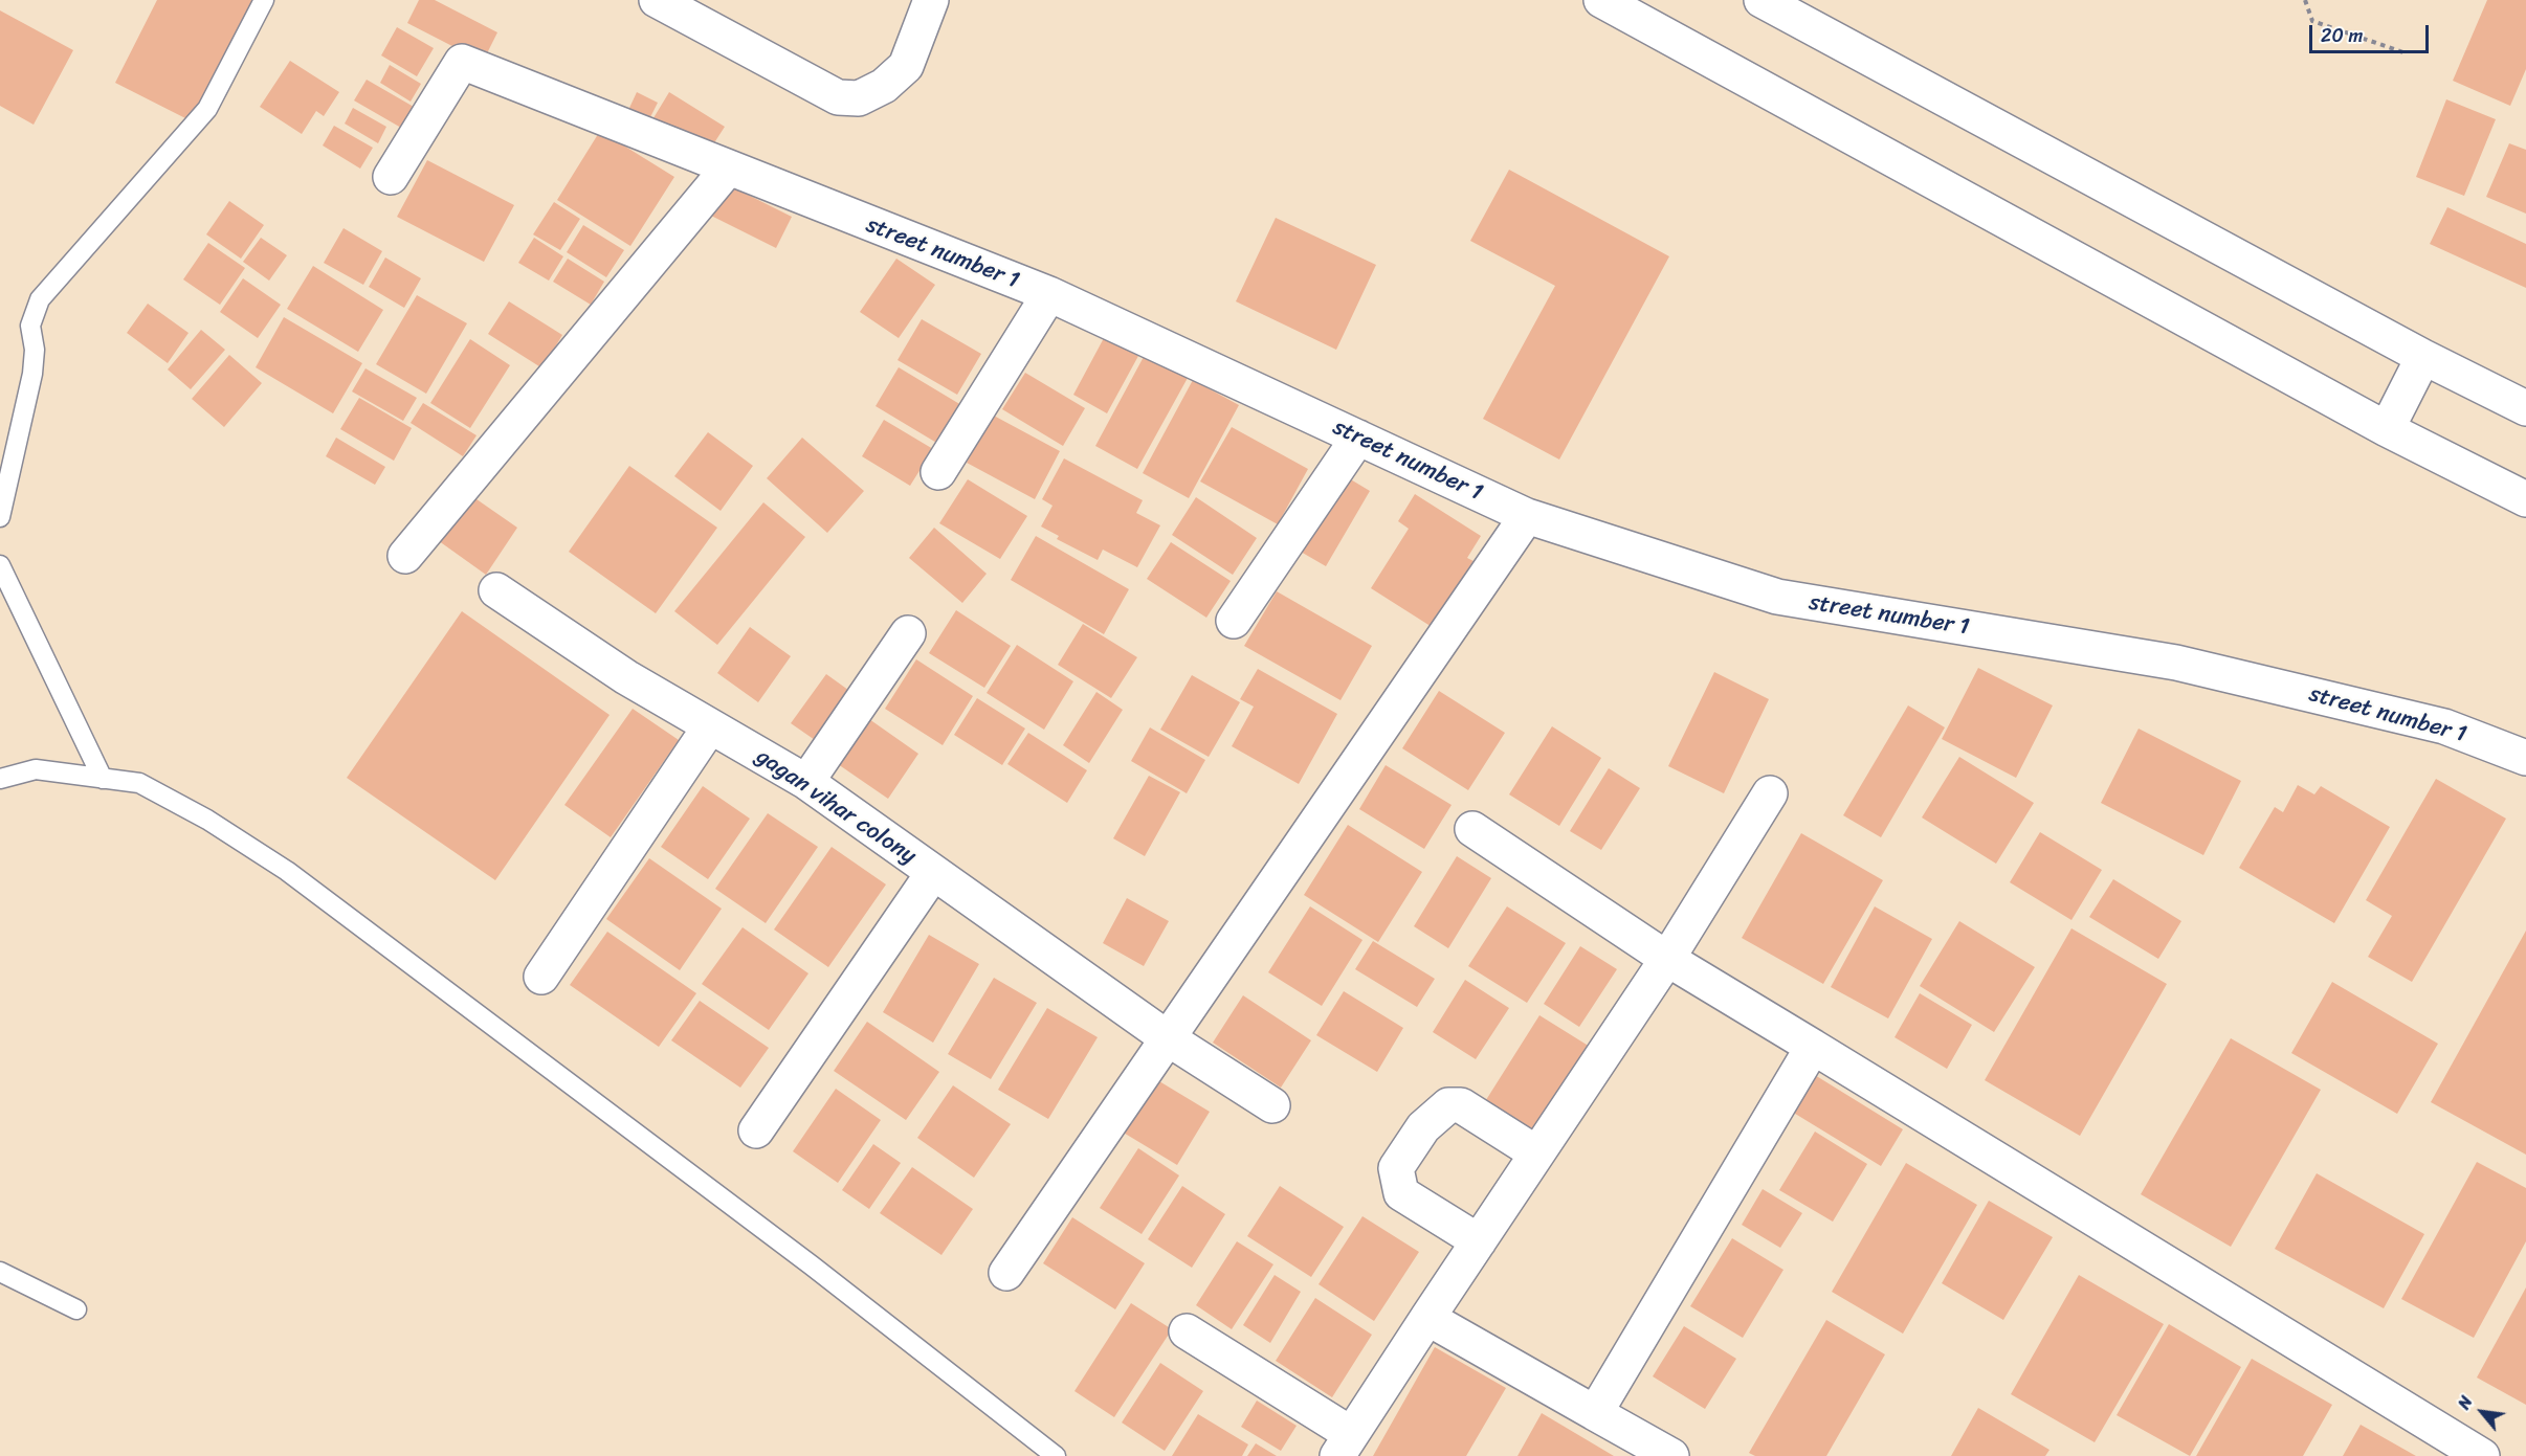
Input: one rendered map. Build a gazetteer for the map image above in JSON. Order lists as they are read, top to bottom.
{
  "streets": {
    "street": ["street number 1", "gagan vihar colony"]
  },
  "scale_bar": "20 m",
  "north": "top left"
}
